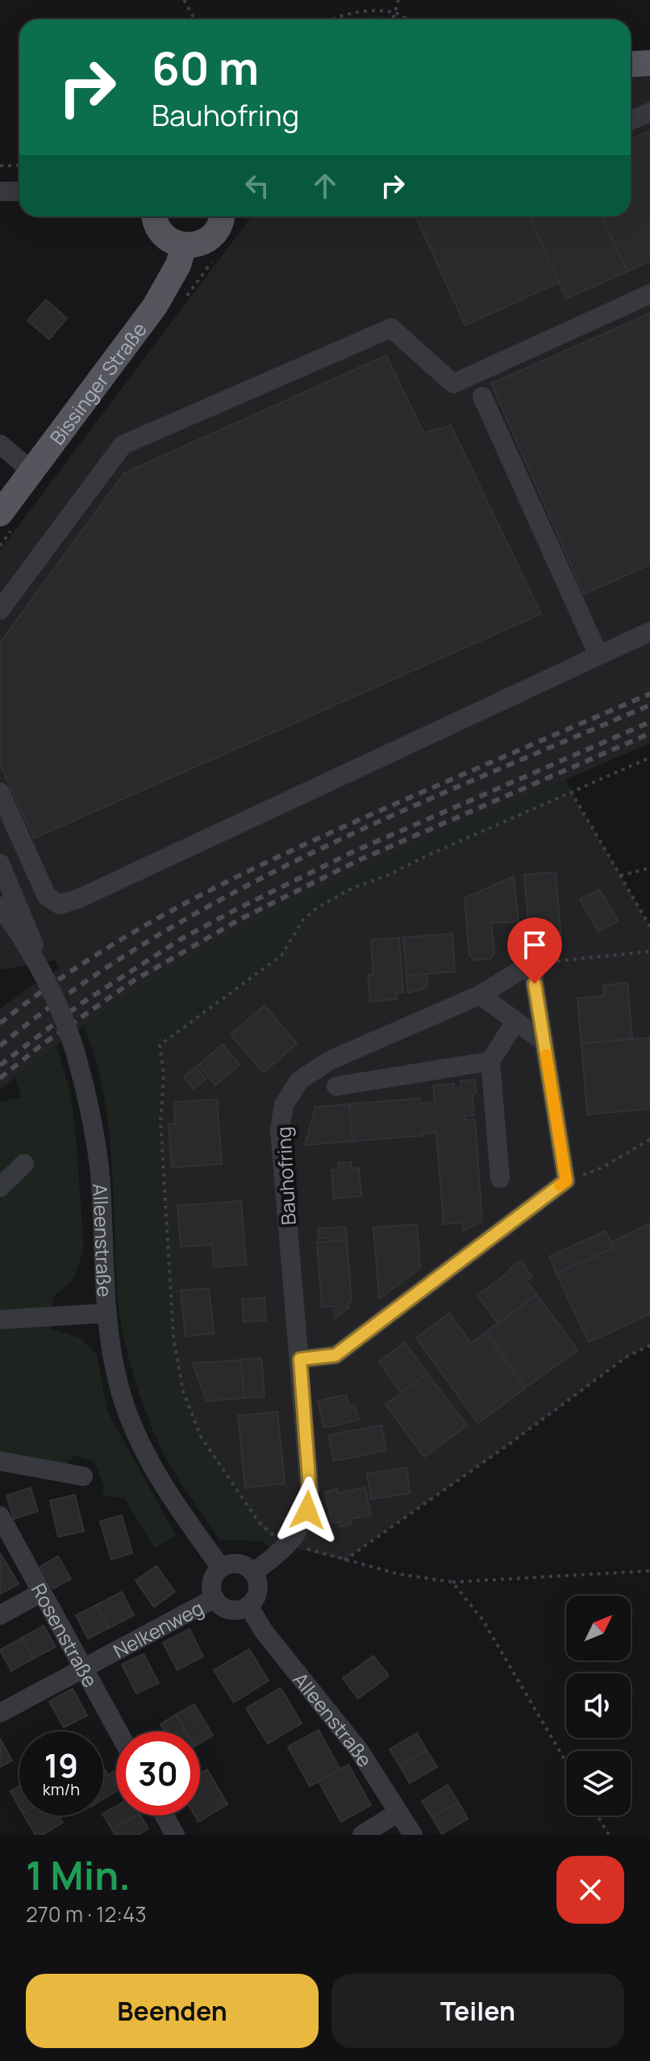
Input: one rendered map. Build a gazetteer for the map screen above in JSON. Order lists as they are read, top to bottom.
{
  "streets": {
    "main road": ["Bissinger Straße"],
    "street": [
      "Bauhofring",
      "Alleenstraße",
      "Nelkenweg",
      "Rosenstraße"
    ]
  },
  "crossings": [
    ["Bauhofring", "Alleenstraße"],
    ["Bauhofring", "Nelkenweg"],
    ["Alleenstraße", "Nelkenweg"],
    ["Nelkenweg", "Rosenstraße"]
  ],
  "north": "top right",
  "page": {
    "turn": ["60 m", "Bauhofring"],
    "speed": "19 km/h",
    "limit": "30",
    "heading": ["1 Min.", "270 m · 12:43"],
    "buttons": ["Beenden", "Teilen"]
  }
}
